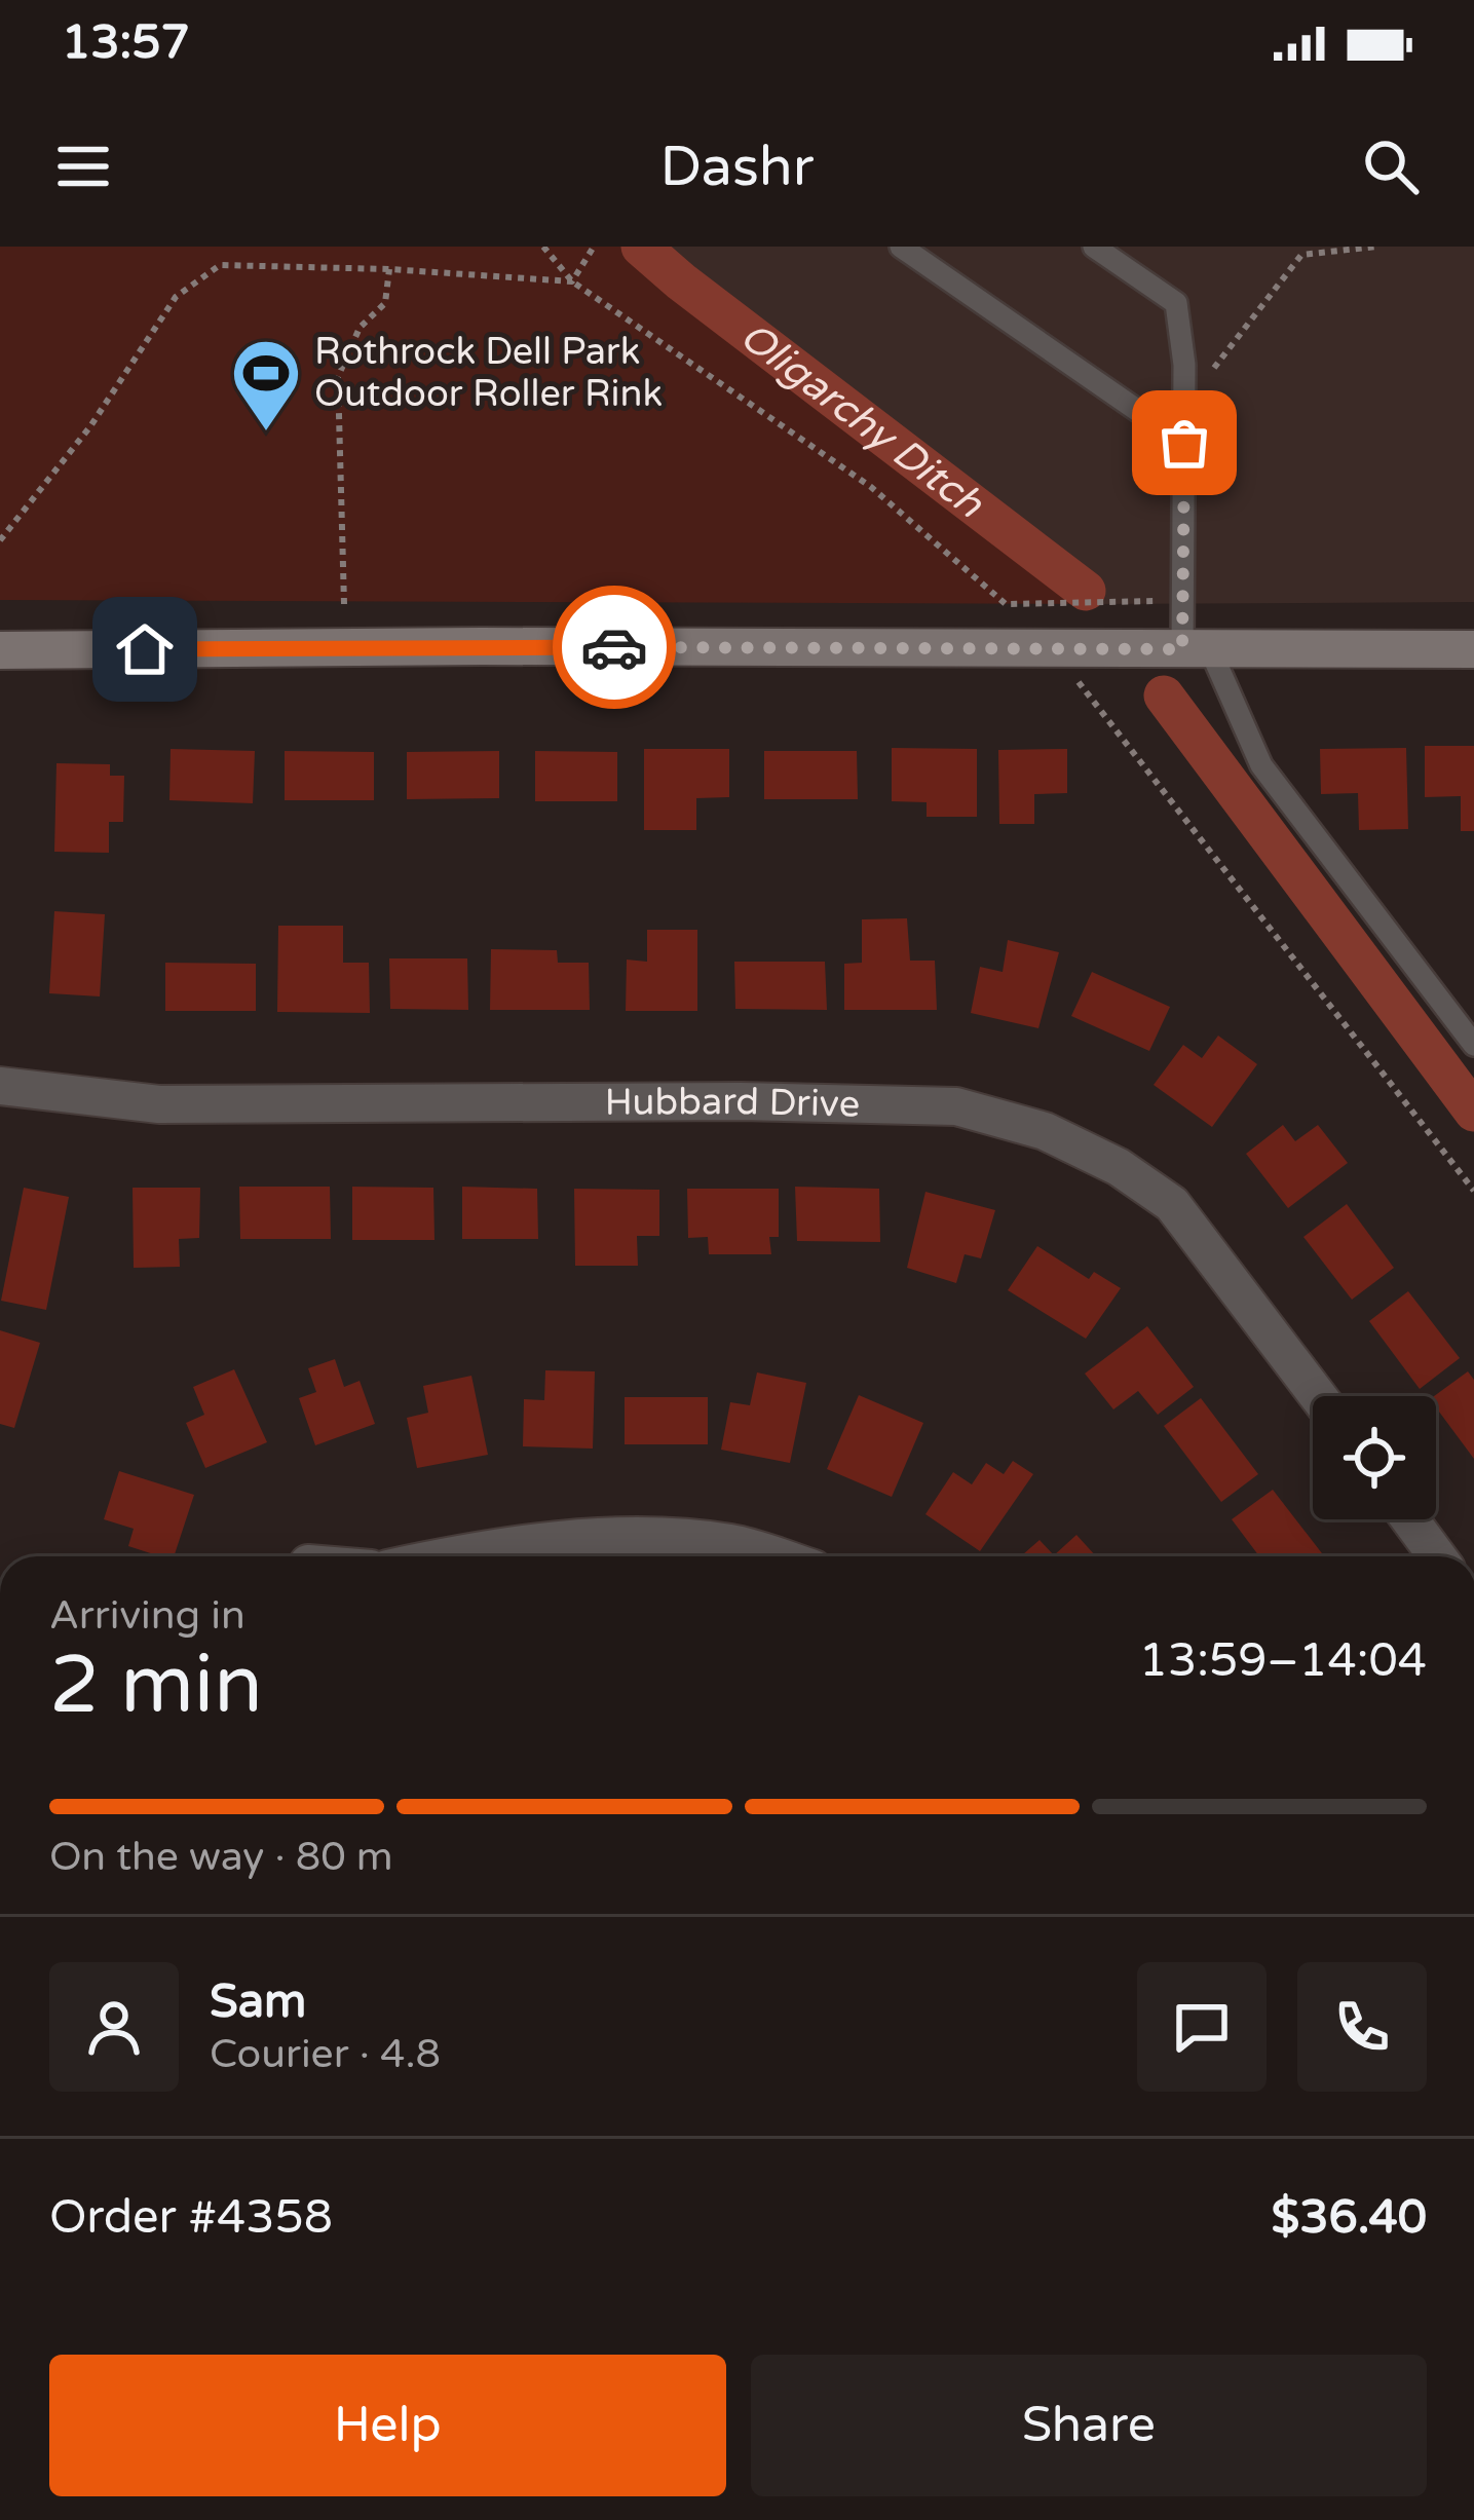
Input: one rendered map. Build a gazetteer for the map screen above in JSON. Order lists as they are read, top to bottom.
{
  "streets": {
    "street": ["Hubbard Drive"]
  },
  "water": ["Oligarchy Ditch"],
  "places": {
    "sports": ["Rothrock Dell Park Outdoor Roller Rink"]
  },
  "page": {
    "status": "13:57",
    "header": "Dashr",
    "heading": ["2 min", "Arriving in", "13:59–14:04"],
    "panel": [
      "Sam",
      "Courier · 4.8",
      "Order #4358",
      "$36.40"
    ],
    "bar": "On the way · 80 m",
    "buttons": ["Help", "Share"]
  }
}
